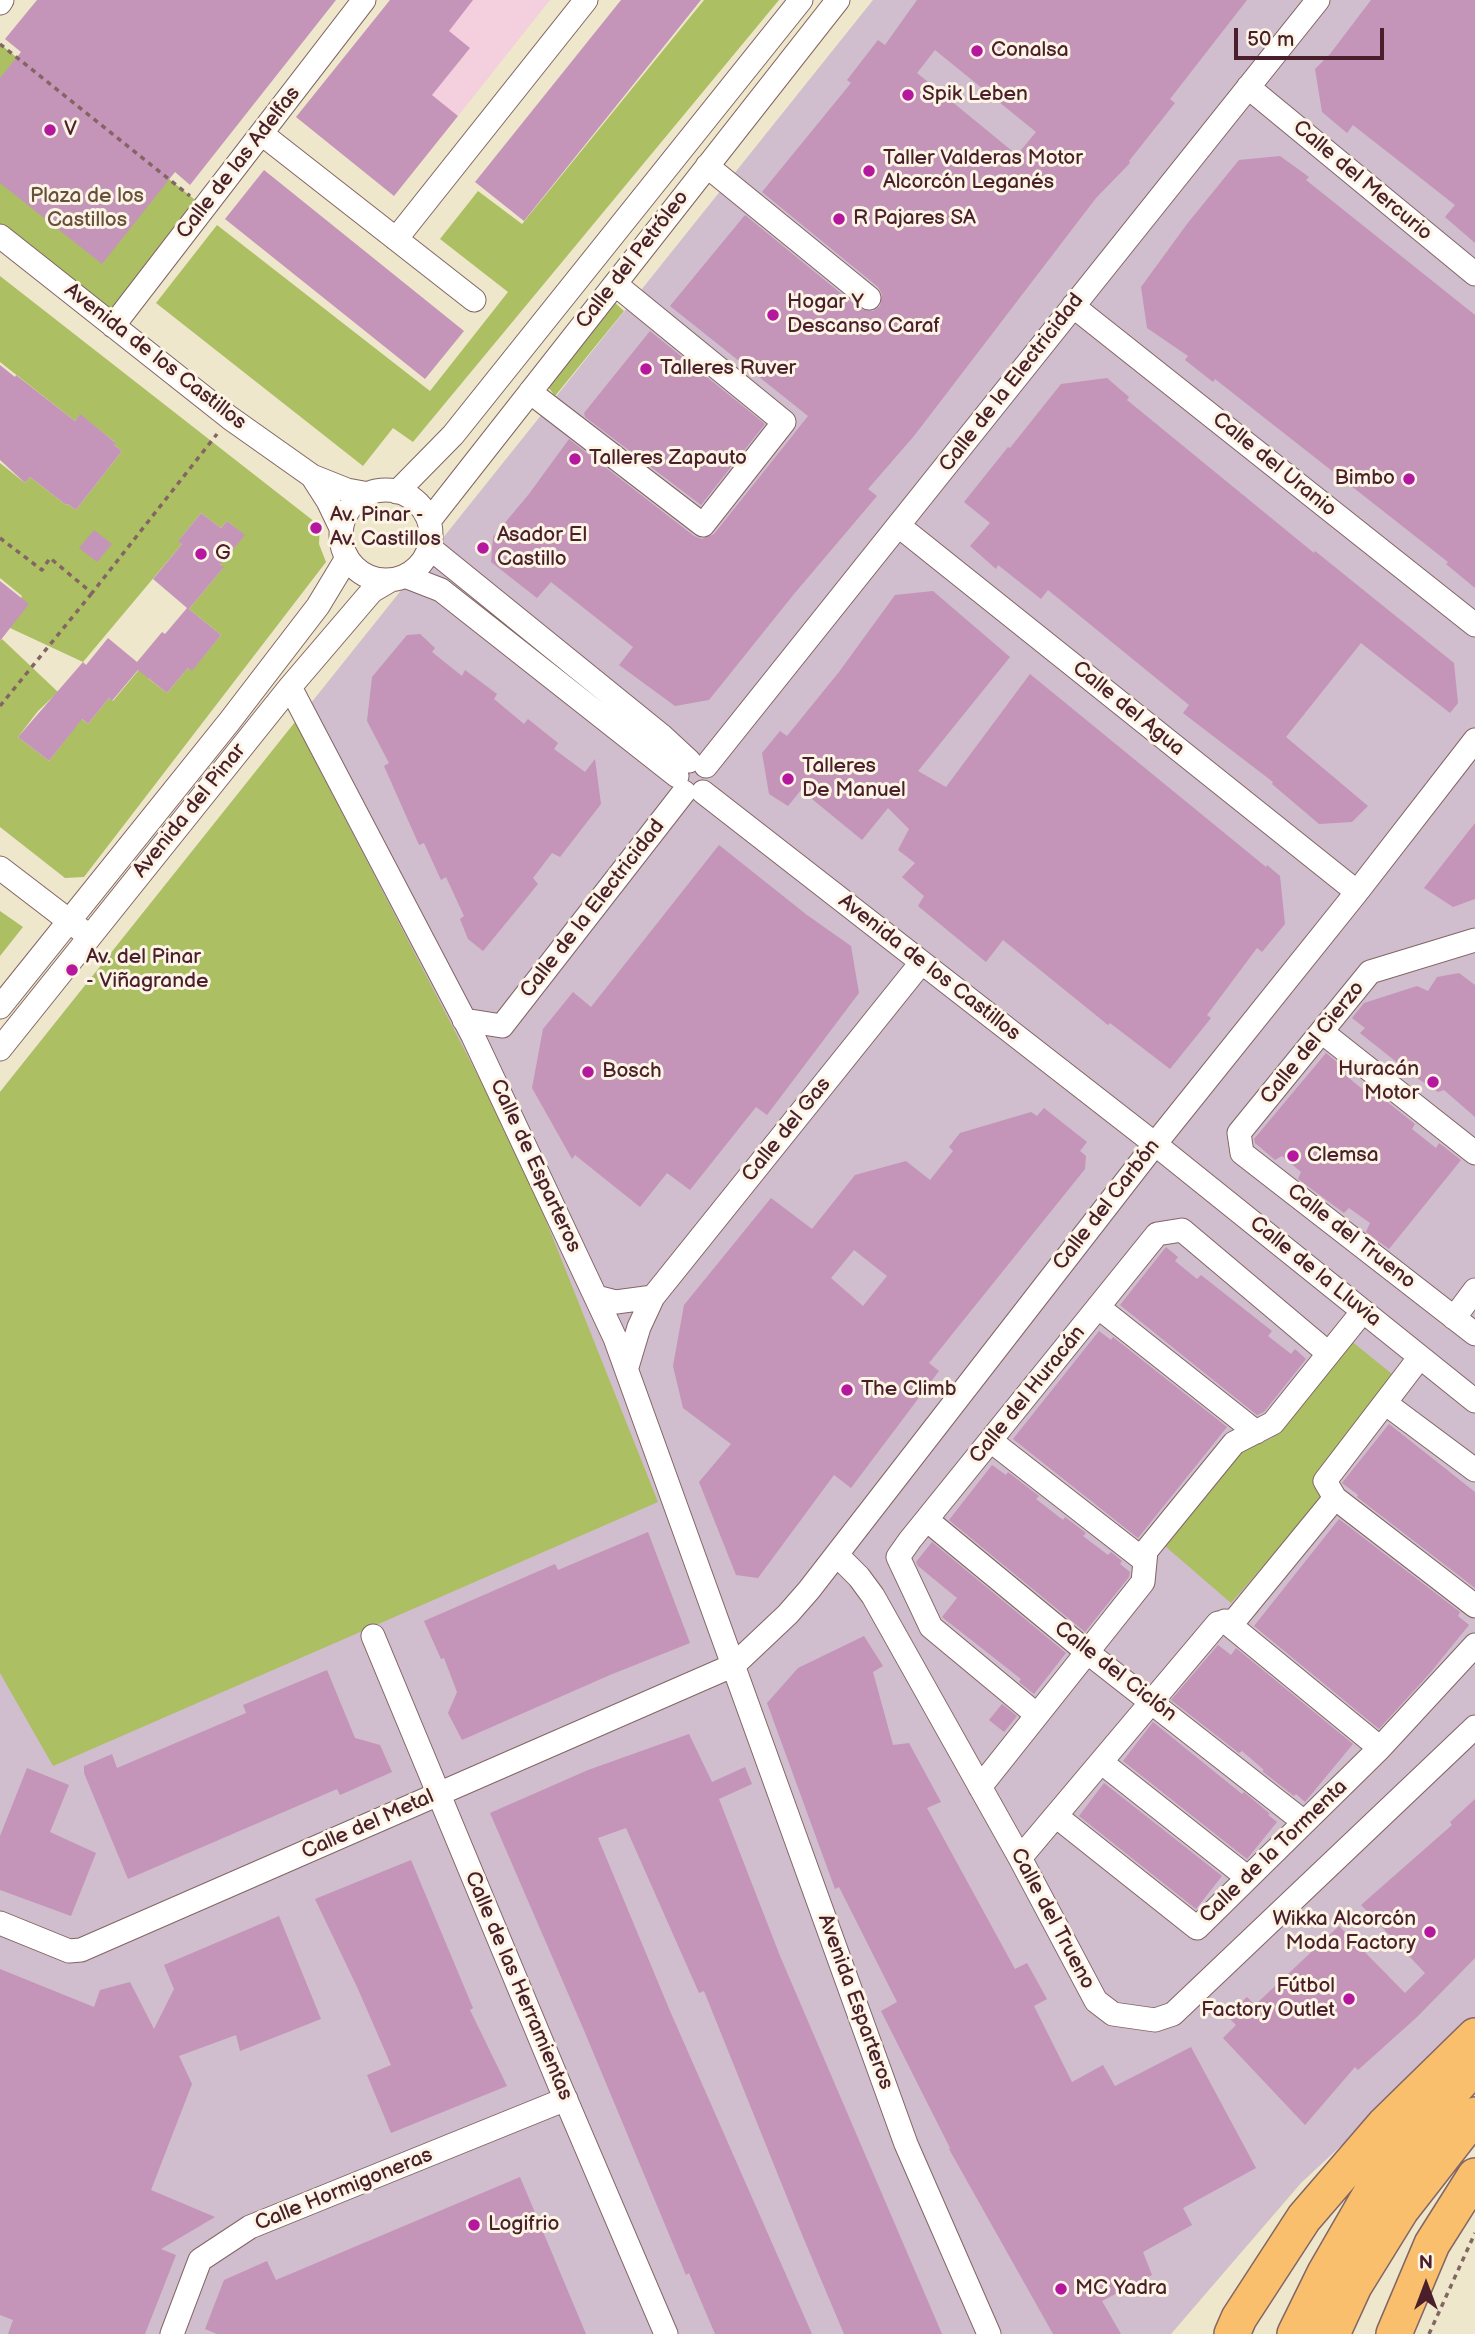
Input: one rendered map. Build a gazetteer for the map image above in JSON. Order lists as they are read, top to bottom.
{
  "streets": {
    "street": [
      "Calle de las Adelfas",
      "Calle del Mercurio",
      "Calle del Petróleo",
      "Avenida de los Castillos",
      "Calle de la Electricidad",
      "Calle del Uranio",
      "Calle del Agua",
      "Avenida del Pinar",
      "Calle del Cierzo",
      "Calle del Gas",
      "Calle de Esparteros",
      "Calle del Carbón",
      "Calle del Trueno",
      "Calle de la Lluvia",
      "Calle del Huracán",
      "Calle del Ciclón",
      "Calle del Metal",
      "Calle de la Tormenta",
      "Calle de las Herramientas",
      "Avenida Esparteros",
      "Calle Hormigoneras"
    ]
  },
  "crossings": [
    ["Calle de las Adelfas", "Avenida de los Castillos"],
    ["Calle del Mercurio", "Calle de la Electricidad"],
    ["Calle del Petróleo", "Avenida de los Castillos"],
    ["Calle del Petróleo", "Avenida del Pinar"],
    ["Avenida de los Castillos", "Calle de la Electricidad"],
    ["Avenida de los Castillos", "Avenida del Pinar"],
    ["Avenida de los Castillos", "Calle del Gas"],
    ["Avenida de los Castillos", "Calle del Carbón"],
    ["Avenida de los Castillos", "Calle de la Lluvia"],
    ["Calle de la Electricidad", "Calle del Uranio"],
    ["Calle de la Electricidad", "Calle del Agua"],
    ["Calle de la Electricidad", "Calle de Esparteros"],
    ["Calle del Agua", "Calle del Carbón"],
    ["Avenida del Pinar", "Calle de Esparteros"],
    ["Calle del Cierzo", "Calle del Trueno"],
    ["Calle del Gas", "Calle de Esparteros"],
    ["Calle de Esparteros", "Calle del Carbón"],
    ["Calle de Esparteros", "Calle del Metal"],
    ["Calle de Esparteros", "Avenida Esparteros"],
    ["Calle del Carbón", "Calle del Trueno"],
    ["Calle del Carbón", "Calle de la Lluvia"],
    ["Calle del Carbón", "Calle del Metal"],
    ["Calle del Carbón", "Avenida Esparteros"],
    ["Calle del Huracán", "Calle del Ciclón"],
    ["Calle del Ciclón", "Calle de la Tormenta"],
    ["Calle del Metal", "Calle de las Herramientas"],
    ["Calle del Metal", "Avenida Esparteros"],
    ["Calle de las Herramientas", "Calle Hormigoneras"]
  ],
  "parks": ["Plaza de los Castillos"],
  "places": [
    "Conalsa",
    "Spik Leben",
    "V",
    "Taller Valderas Motor Alcorcón Leganés",
    "R Pajares SA",
    "Hogar Y Descanso Caraf",
    "Talleres Ruver",
    "Talleres Zapauto",
    "Bimbo",
    "Av. Pinar - Av. Castillos",
    "Asador El Castillo",
    "G",
    "Talleres De Manuel",
    "Av. del Pinar - Viñagrande",
    "Bosch",
    "Huracán Motor",
    "Clemsa",
    "The Climb",
    "Wikka Alcorcón Moda Factory",
    "Fútbol Factory Outlet",
    "Logifrio",
    "MC Yadra"
  ],
  "scale_bar": "50 m",
  "north": "top"
}
